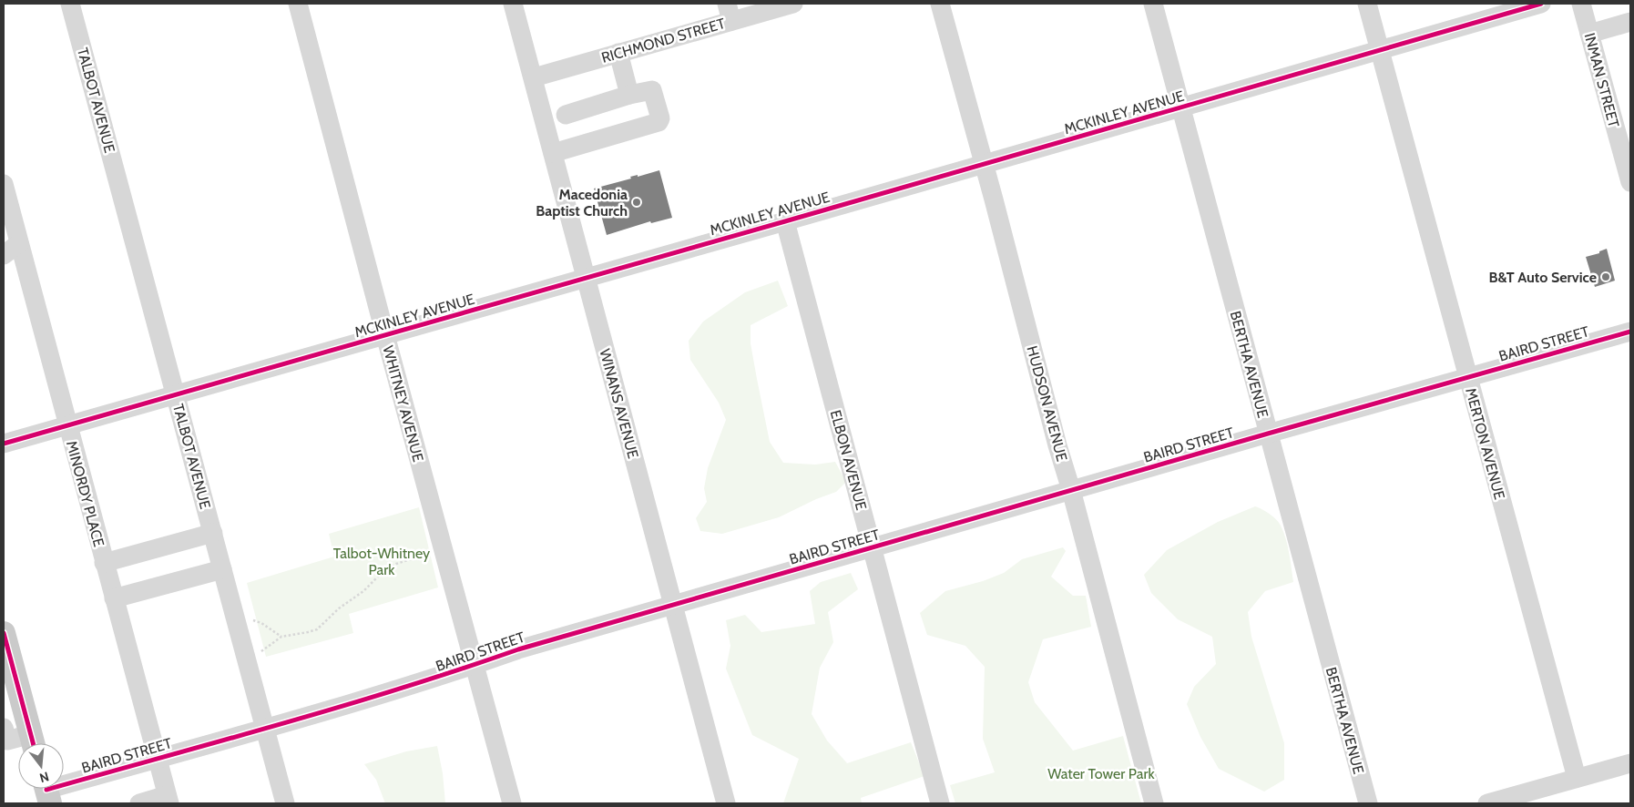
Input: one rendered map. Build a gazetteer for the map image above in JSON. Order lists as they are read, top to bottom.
{
  "streets": {
    "street": [
      "RICHMOND STREET",
      "INMAN STREET",
      "TALBOT AVENUE",
      "MCKINLEY AVENUE",
      "BAIRD STREET",
      "BERTHA AVENUE",
      "WHITNEY AVENUE",
      "WINANS AVENUE",
      "HUDSON AVENUE",
      "MERTON AVENUE",
      "ELBON AVENUE",
      "MINORDY PLACE"
    ]
  },
  "crossings": [
    ["RICHMOND STREET", "WINANS AVENUE"],
    ["TALBOT AVENUE", "MCKINLEY AVENUE"],
    ["TALBOT AVENUE", "BAIRD STREET"],
    ["MCKINLEY AVENUE", "BERTHA AVENUE"],
    ["MCKINLEY AVENUE", "WHITNEY AVENUE"],
    ["MCKINLEY AVENUE", "WINANS AVENUE"],
    ["MCKINLEY AVENUE", "HUDSON AVENUE"],
    ["MCKINLEY AVENUE", "MERTON AVENUE"],
    ["MCKINLEY AVENUE", "ELBON AVENUE"],
    ["MCKINLEY AVENUE", "MINORDY PLACE"],
    ["BAIRD STREET", "BERTHA AVENUE"],
    ["BAIRD STREET", "WHITNEY AVENUE"],
    ["BAIRD STREET", "WINANS AVENUE"],
    ["BAIRD STREET", "HUDSON AVENUE"],
    ["BAIRD STREET", "MERTON AVENUE"],
    ["BAIRD STREET", "ELBON AVENUE"],
    ["BAIRD STREET", "MINORDY PLACE"]
  ],
  "parks": ["Talbot-Whitney Park", "Water Tower Park"],
  "places": ["Macedonia Baptist Church", "B&T Auto Service"],
  "north": "bottom"
}
